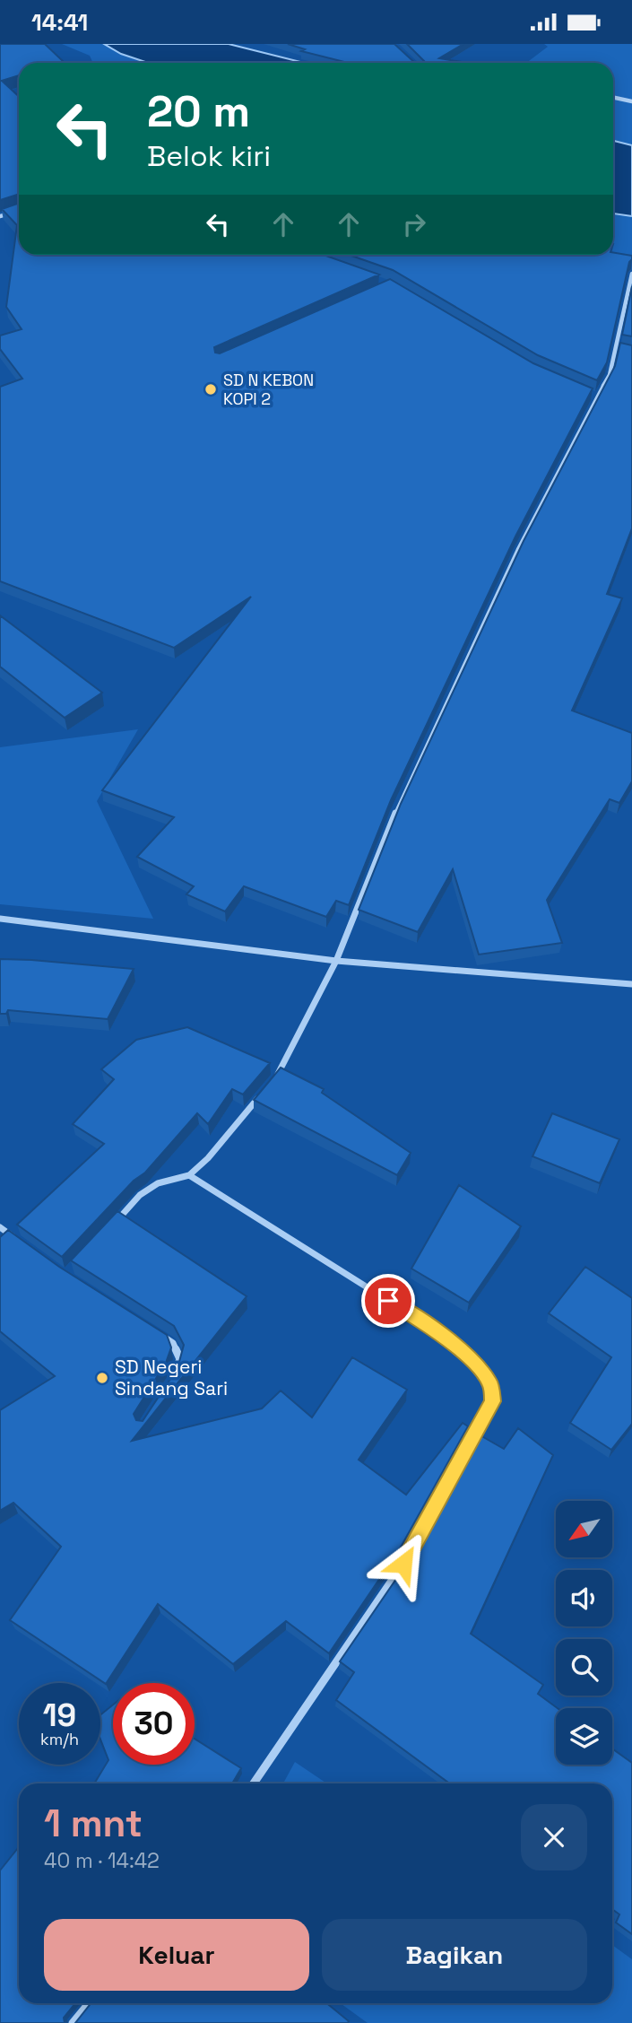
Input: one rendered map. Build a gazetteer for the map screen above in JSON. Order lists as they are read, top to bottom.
{
  "places": ["SD N KEBON KOPI 2", "SD Negeri Sindang Sari"],
  "north": "bottom left",
  "page": {
    "status": "14:41",
    "turn": ["20 m", "Belok kiri"],
    "speed": "19 km/h",
    "limit": "30",
    "heading": ["1 mnt", "40 m · 14:42"],
    "buttons": ["Keluar", "Bagikan"]
  }
}
